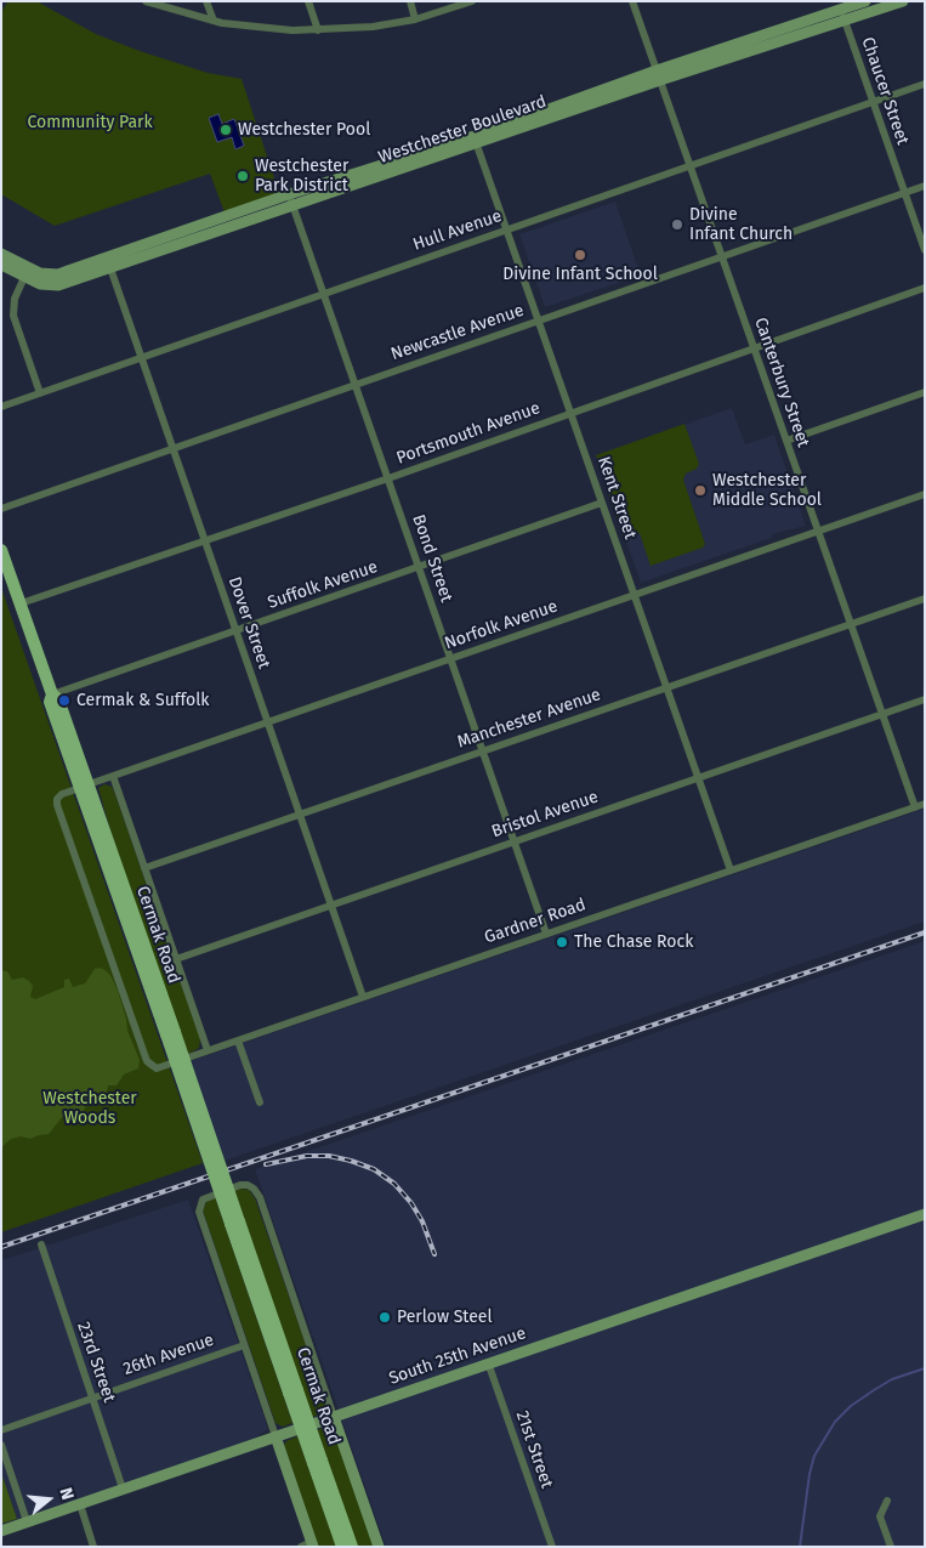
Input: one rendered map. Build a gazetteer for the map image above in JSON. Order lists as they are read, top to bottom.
{
  "streets": {
    "main road": ["Cermak Road"],
    "street": [
      "Chaucer Street",
      "Westchester Boulevard",
      "Hull Avenue",
      "Newcastle Avenue",
      "Canterbury Street",
      "Portsmouth Avenue",
      "Kent Street",
      "Bond Street",
      "Suffolk Avenue",
      "Dover Street",
      "Norfolk Avenue",
      "Manchester Avenue",
      "Bristol Avenue",
      "Gardner Road",
      "26th Avenue",
      "South 25th Avenue",
      "23rd Street",
      "21st Street"
    ]
  },
  "crossings": [
    ["Chaucer Street", "Westchester Boulevard"],
    ["Chaucer Street", "Hull Avenue"],
    ["Chaucer Street", "Newcastle Avenue"],
    ["Westchester Boulevard", "Canterbury Street"],
    ["Westchester Boulevard", "Kent Street"],
    ["Westchester Boulevard", "Bond Street"],
    ["Westchester Boulevard", "Dover Street"],
    ["Hull Avenue", "Canterbury Street"],
    ["Hull Avenue", "Kent Street"],
    ["Hull Avenue", "Bond Street"],
    ["Hull Avenue", "Dover Street"],
    ["Newcastle Avenue", "Canterbury Street"],
    ["Newcastle Avenue", "Kent Street"],
    ["Newcastle Avenue", "Bond Street"],
    ["Newcastle Avenue", "Dover Street"],
    ["Canterbury Street", "Portsmouth Avenue"],
    ["Canterbury Street", "Norfolk Avenue"],
    ["Canterbury Street", "Manchester Avenue"],
    ["Canterbury Street", "Bristol Avenue"],
    ["Canterbury Street", "Gardner Road"],
    ["Portsmouth Avenue", "Kent Street"],
    ["Portsmouth Avenue", "Bond Street"],
    ["Portsmouth Avenue", "Dover Street"],
    ["Portsmouth Avenue", "Cermak Road"],
    ["Kent Street", "Suffolk Avenue"],
    ["Kent Street", "Norfolk Avenue"],
    ["Kent Street", "Manchester Avenue"],
    ["Kent Street", "Bristol Avenue"],
    ["Kent Street", "Gardner Road"],
    ["Bond Street", "Suffolk Avenue"],
    ["Bond Street", "Norfolk Avenue"],
    ["Bond Street", "Manchester Avenue"],
    ["Bond Street", "Bristol Avenue"],
    ["Bond Street", "Gardner Road"],
    ["Suffolk Avenue", "Dover Street"],
    ["Suffolk Avenue", "Cermak Road"],
    ["Dover Street", "Norfolk Avenue"],
    ["Dover Street", "Manchester Avenue"],
    ["Dover Street", "Bristol Avenue"],
    ["Dover Street", "Gardner Road"],
    ["Norfolk Avenue", "Gardner Road"],
    ["Norfolk Avenue", "Cermak Road"],
    ["Manchester Avenue", "Cermak Road"],
    ["Bristol Avenue", "Cermak Road"],
    ["Gardner Road", "Cermak Road"],
    ["Cermak Road", "26th Avenue"],
    ["Cermak Road", "South 25th Avenue"],
    ["26th Avenue", "23rd Street"],
    ["South 25th Avenue", "23rd Street"],
    ["South 25th Avenue", "21st Street"]
  ],
  "parks": ["Community Park", "Westchester Woods"],
  "places": [
    "Westchester Pool",
    "Westchester Park District",
    "Divine Infant Church",
    "Divine Infant School",
    "Westchester Middle School",
    "Cermak & Suffolk",
    "The Chase Rock",
    "Perlow Steel"
  ],
  "north": "right"
}
